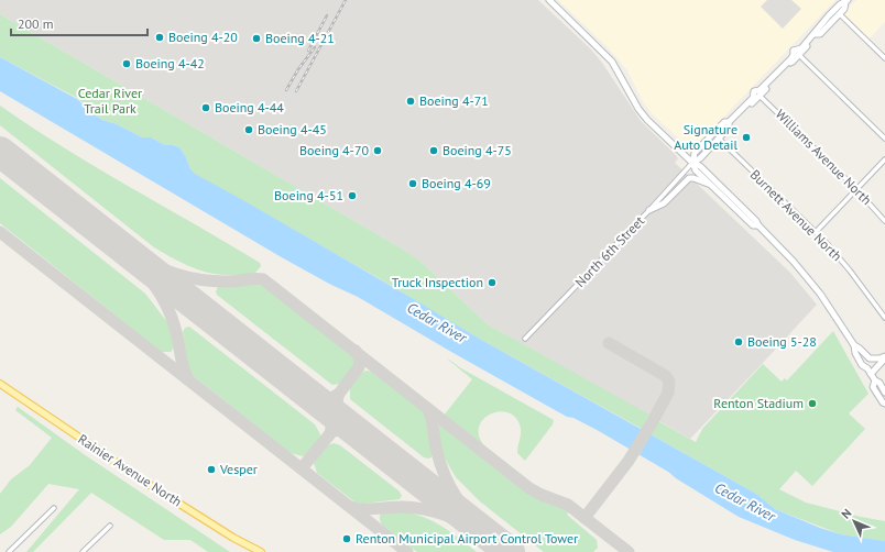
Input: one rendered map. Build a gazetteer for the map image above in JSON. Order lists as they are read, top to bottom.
{
  "streets": {
    "main road": ["North 6th Street", "Rainier Avenue North"],
    "street": ["Williams Avenue North", "Burnett Avenue North"]
  },
  "crossings": [
    ["Williams Avenue North", "North 6th Street"],
    ["Burnett Avenue North", "North 6th Street"]
  ],
  "water": ["Cedar River"],
  "parks": ["Cedar River Trail Park"],
  "places": [
    "Boeing 4-20",
    "Boeing 4-21",
    "Boeing 4-42",
    "Boeing 4-71",
    "Boeing 4-44",
    "Boeing 4-45",
    "Signature Auto Detail",
    "Boeing 4-70",
    "Boeing 4-75",
    "Boeing 4-69",
    "Boeing 4-51",
    "Truck Inspection",
    "Boeing 5-28",
    "Renton Stadium",
    "Vesper",
    "Renton Municipal Airport Control Tower"
  ],
  "scale_bar": "200 m",
  "north": "top left"
}
